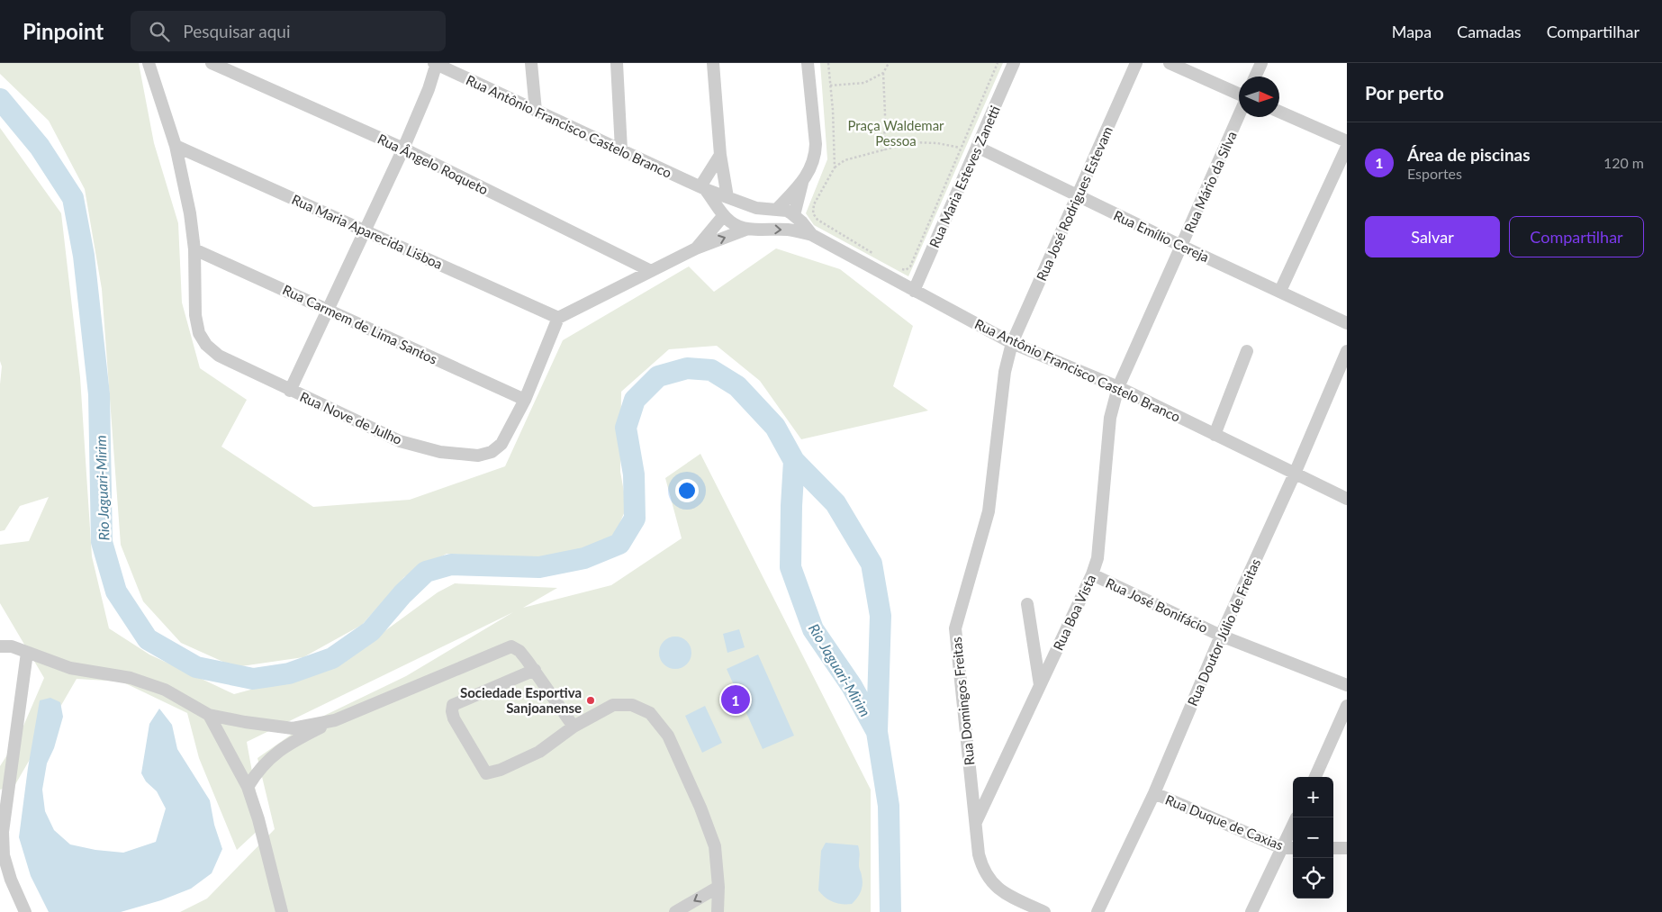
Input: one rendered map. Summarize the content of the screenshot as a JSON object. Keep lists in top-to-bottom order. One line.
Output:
{"streets":{"street":["Rua Antônio Francisco Castelo Branco","Rua Ângelo Roqueto","Rua Maria Esteves Zanetti","Rua Mário da Silva","Rua José Rodrigues Estevam","Rua Maria Aparecida Lisboa","Rua Emílio Cereja","Rua Carmem de Lima Santos","Rua Nove de Julho","Rua José Bonifácio","Rua Boa Vista","Rua Doutor Júlio de Freitas","Rua Domingos Freitas","Rua Duque de Caxias"]},"crossings":[["Rua Antônio Francisco Castelo Branco","Rua Maria Esteves Zanetti"],["Rua Antônio Francisco Castelo Branco","Rua Mário da Silva"],["Rua Antônio Francisco Castelo Branco","Rua José Rodrigues Estevam"],["Rua Antônio Francisco Castelo Branco","Rua Boa Vista"],["Rua Antônio Francisco Castelo Branco","Rua Doutor Júlio de Freitas"],["Rua Antônio Francisco Castelo Branco","Rua Domingos Freitas"],["Rua Maria Esteves Zanetti","Rua Emílio Cereja"],["Rua Mário da Silva","Rua Emílio Cereja"],["Rua Mário da Silva","Rua Boa Vista"],["Rua José Rodrigues Estevam","Rua Emílio Cereja"],["Rua José Rodrigues Estevam","Rua Domingos Freitas"],["Rua Maria Aparecida Lisboa","Rua Nove de Julho"],["Rua Carmem de Lima Santos","Rua Nove de Julho"],["Rua José Bonifácio","Rua Boa Vista"],["Rua José Bonifácio","Rua Doutor Júlio de Freitas"],["Rua Boa Vista","Rua Domingos Freitas"],["Rua Doutor Júlio de Freitas","Rua Duque de Caxias"]],"water":["Rio Jaguari-Mirim"],"parks":["Praça Waldemar Pessoa"],"places":["Sociedade Esportiva Sanjoanense"],"north":"right","page":{"header":"Pinpoint","search":"Pesquisar aqui","nav":["Mapa","Camadas","Compartilhar"],"heading":"Por perto","list":[{"mark":"1","name":"Área de piscinas","note":"Esportes","value":"120 m"}],"buttons":["Salvar","Compartilhar"],"pins":"1","map_buttons":["+","−"]}}
